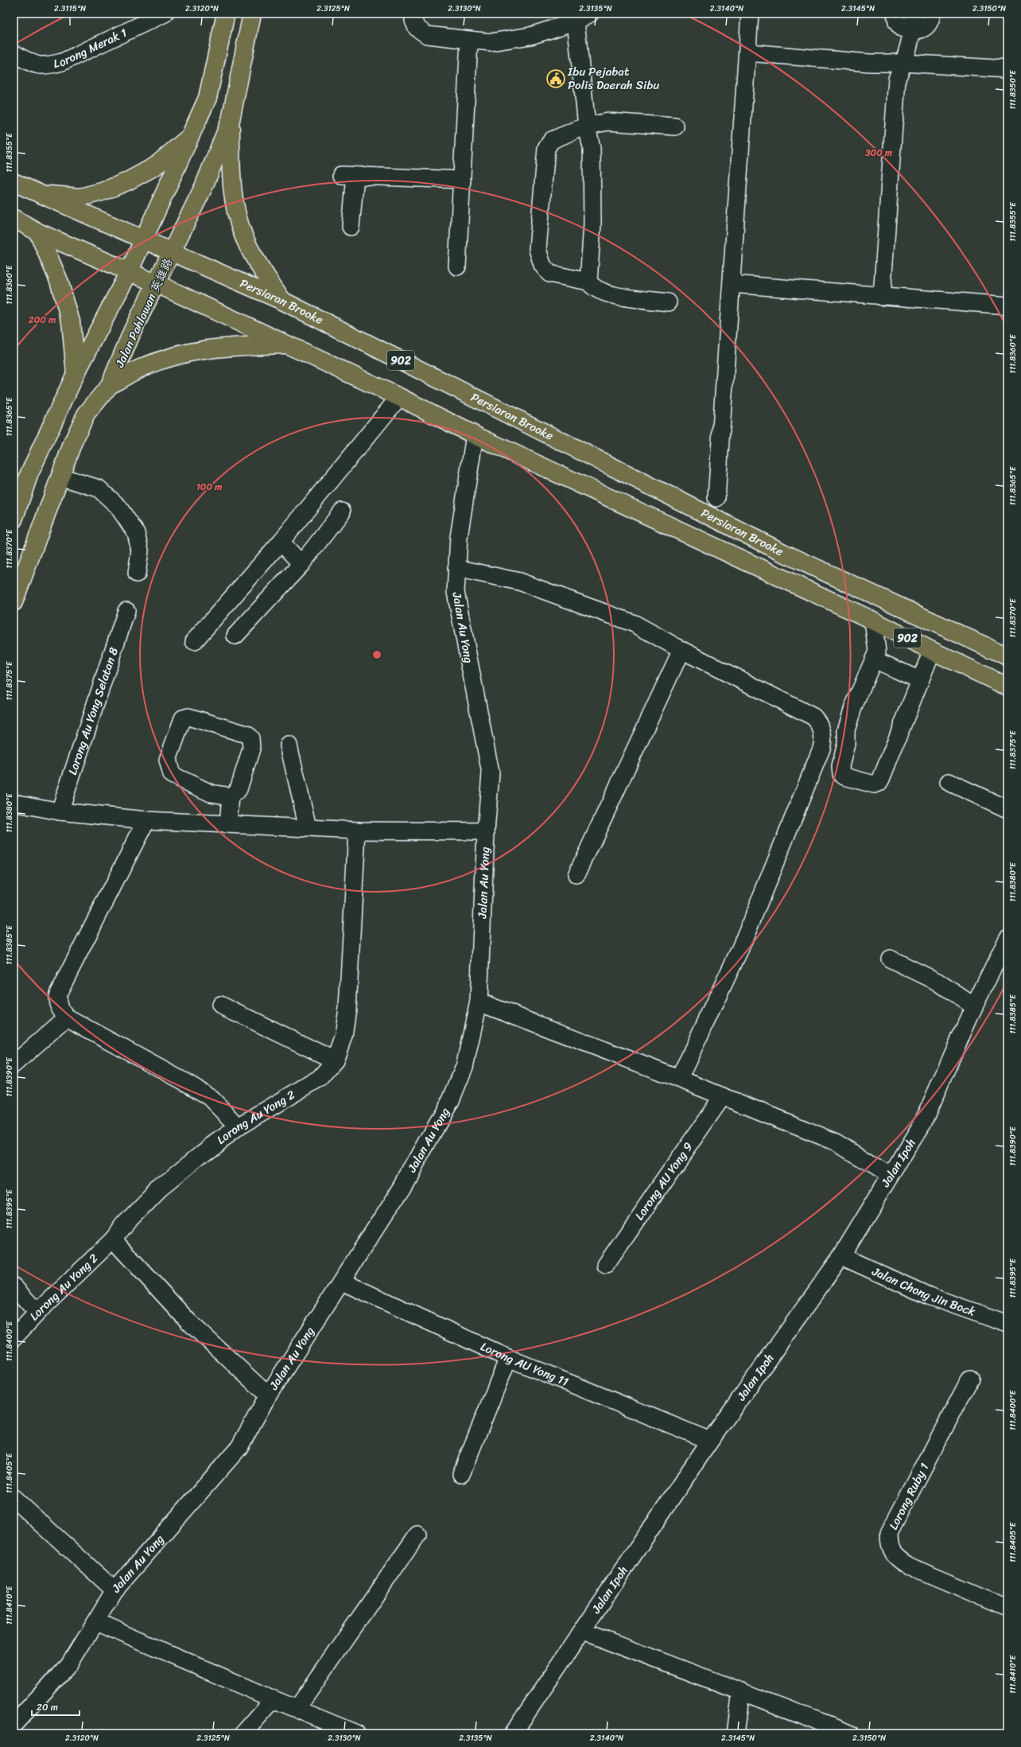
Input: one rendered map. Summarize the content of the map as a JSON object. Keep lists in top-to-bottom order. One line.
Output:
{"streets":{"main road":["Persiaran Brooke","Jalan Pahlawan 英雄路","902"],"street":["Lorong Merak 1","Jalan Au Yong","Lorong Au Yong Selatan 8","Lorong Au Yong 2","Jalan Ipoh","Lorong AU Yong 9","Jalan Chong Jin Bock","Lorong AU Yong 11","Lorong Ruby 1"]},"crossings":[["Persiaran Brooke","Jalan Pahlawan 英雄路"],["Persiaran Brooke","Jalan Au Yong"],["Jalan Au Yong","Lorong AU Yong 11"],["Jalan Ipoh","Jalan Chong Jin Bock"],["Jalan Ipoh","Lorong AU Yong 11"]],"places":{"public building":["Ibu Pejabat Polis Daerah Sibu"]},"scale_bar":"20 m","coordinates":["2.3115°N","2.3120°N","2.3125°N","2.3130°N","2.3135°N","2.3140°N","2.3145°N","2.3150°N","111.8350°E","111.8355°E","111.8360°E","111.8365°E","111.8370°E","111.8375°E","111.8380°E","111.8385°E","111.8390°E","111.8395°E","111.8400°E","111.8405°E","111.8410°E"],"rings":["300 m","200 m","100 m"]}
